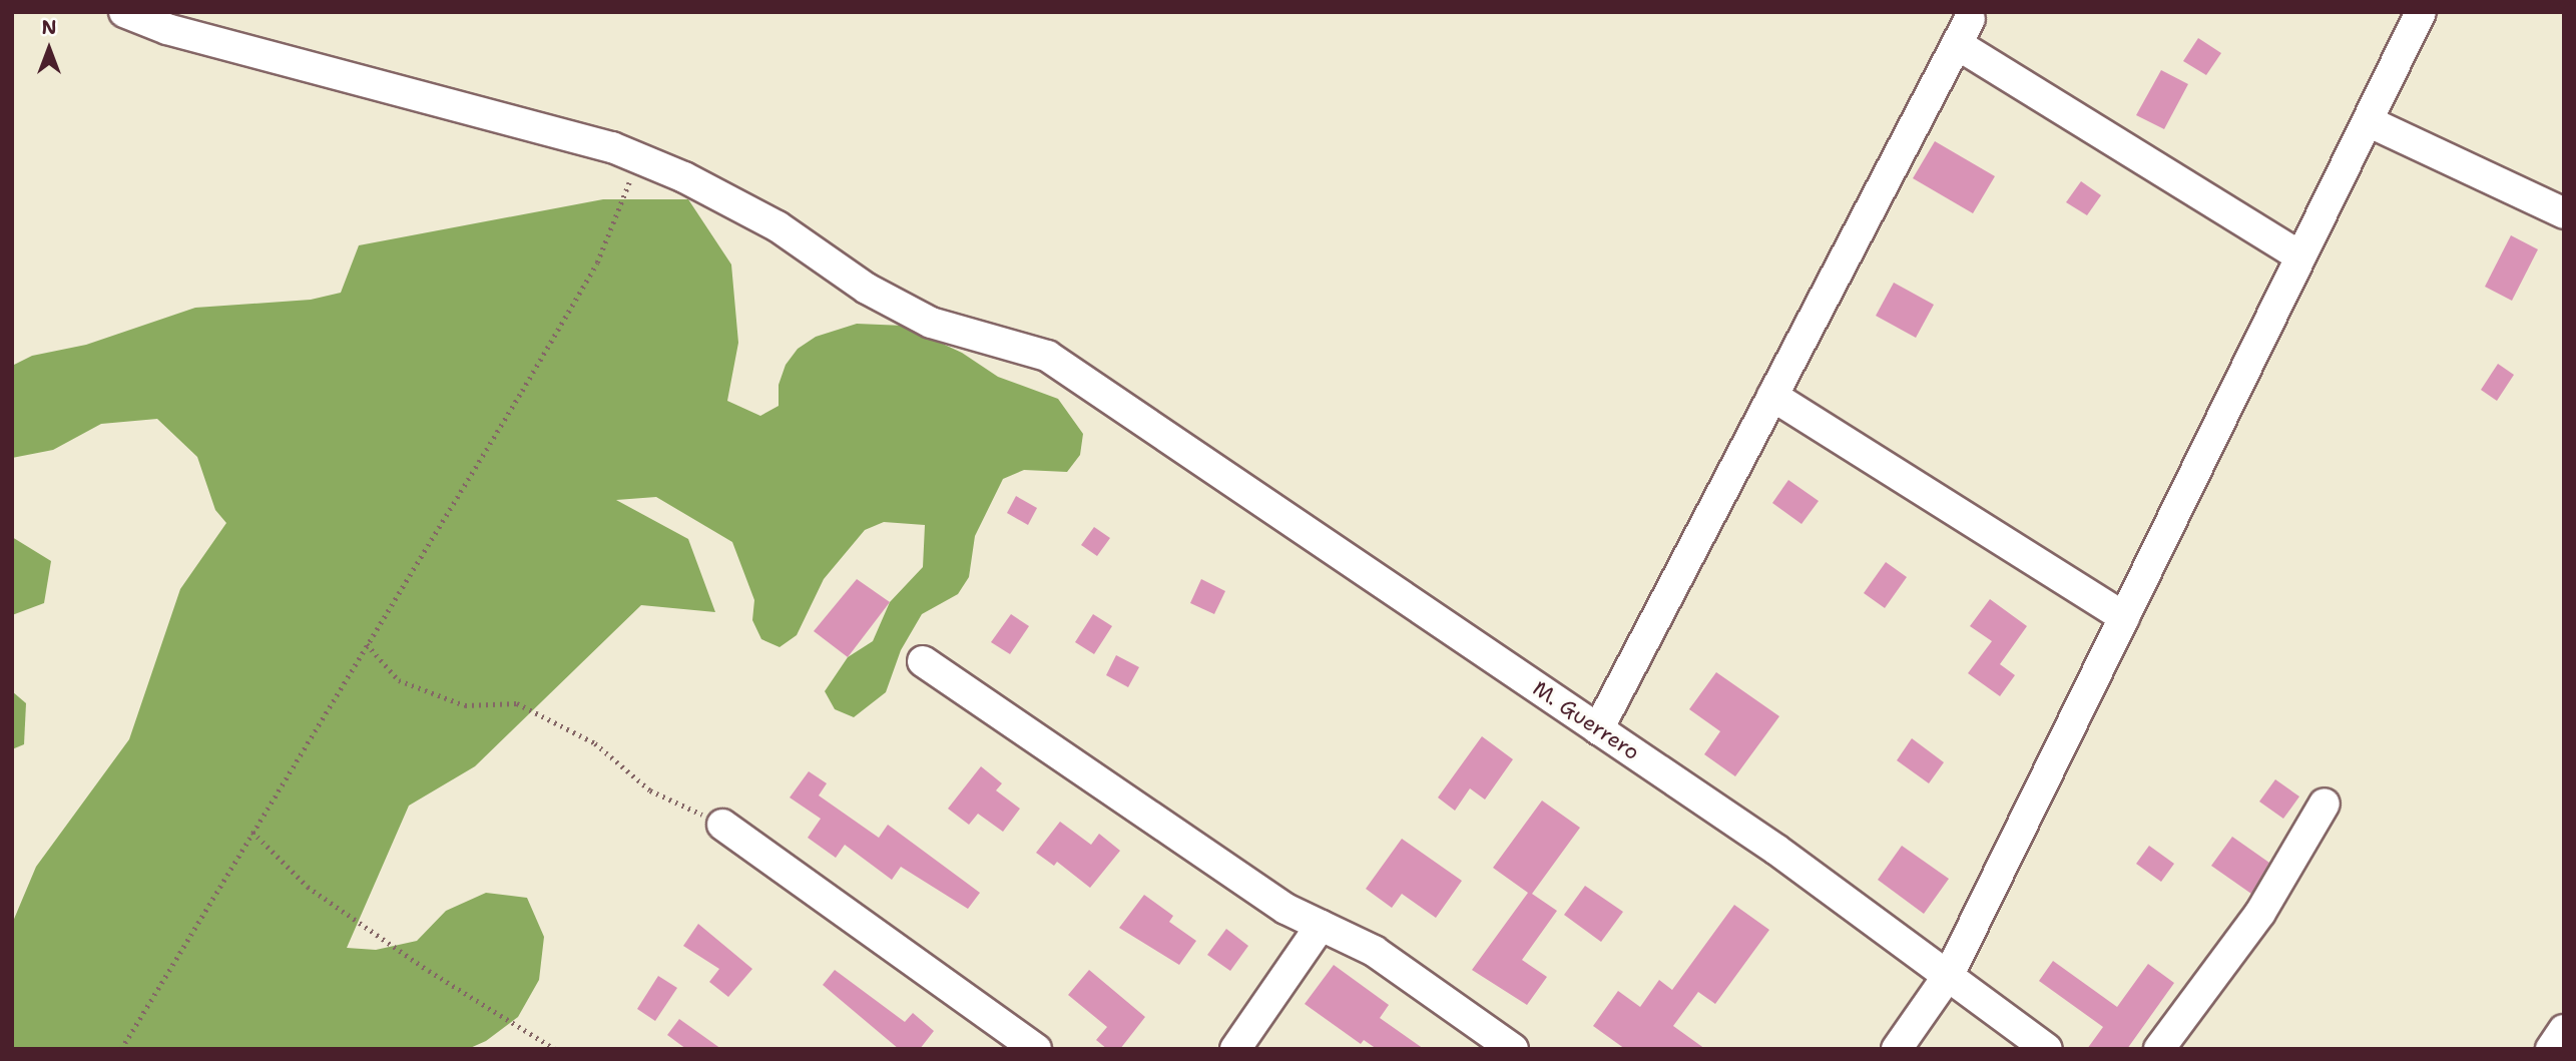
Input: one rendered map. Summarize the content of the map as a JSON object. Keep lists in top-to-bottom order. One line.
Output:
{"streets":{"street":["M. Guerrero"]},"north":"top"}
